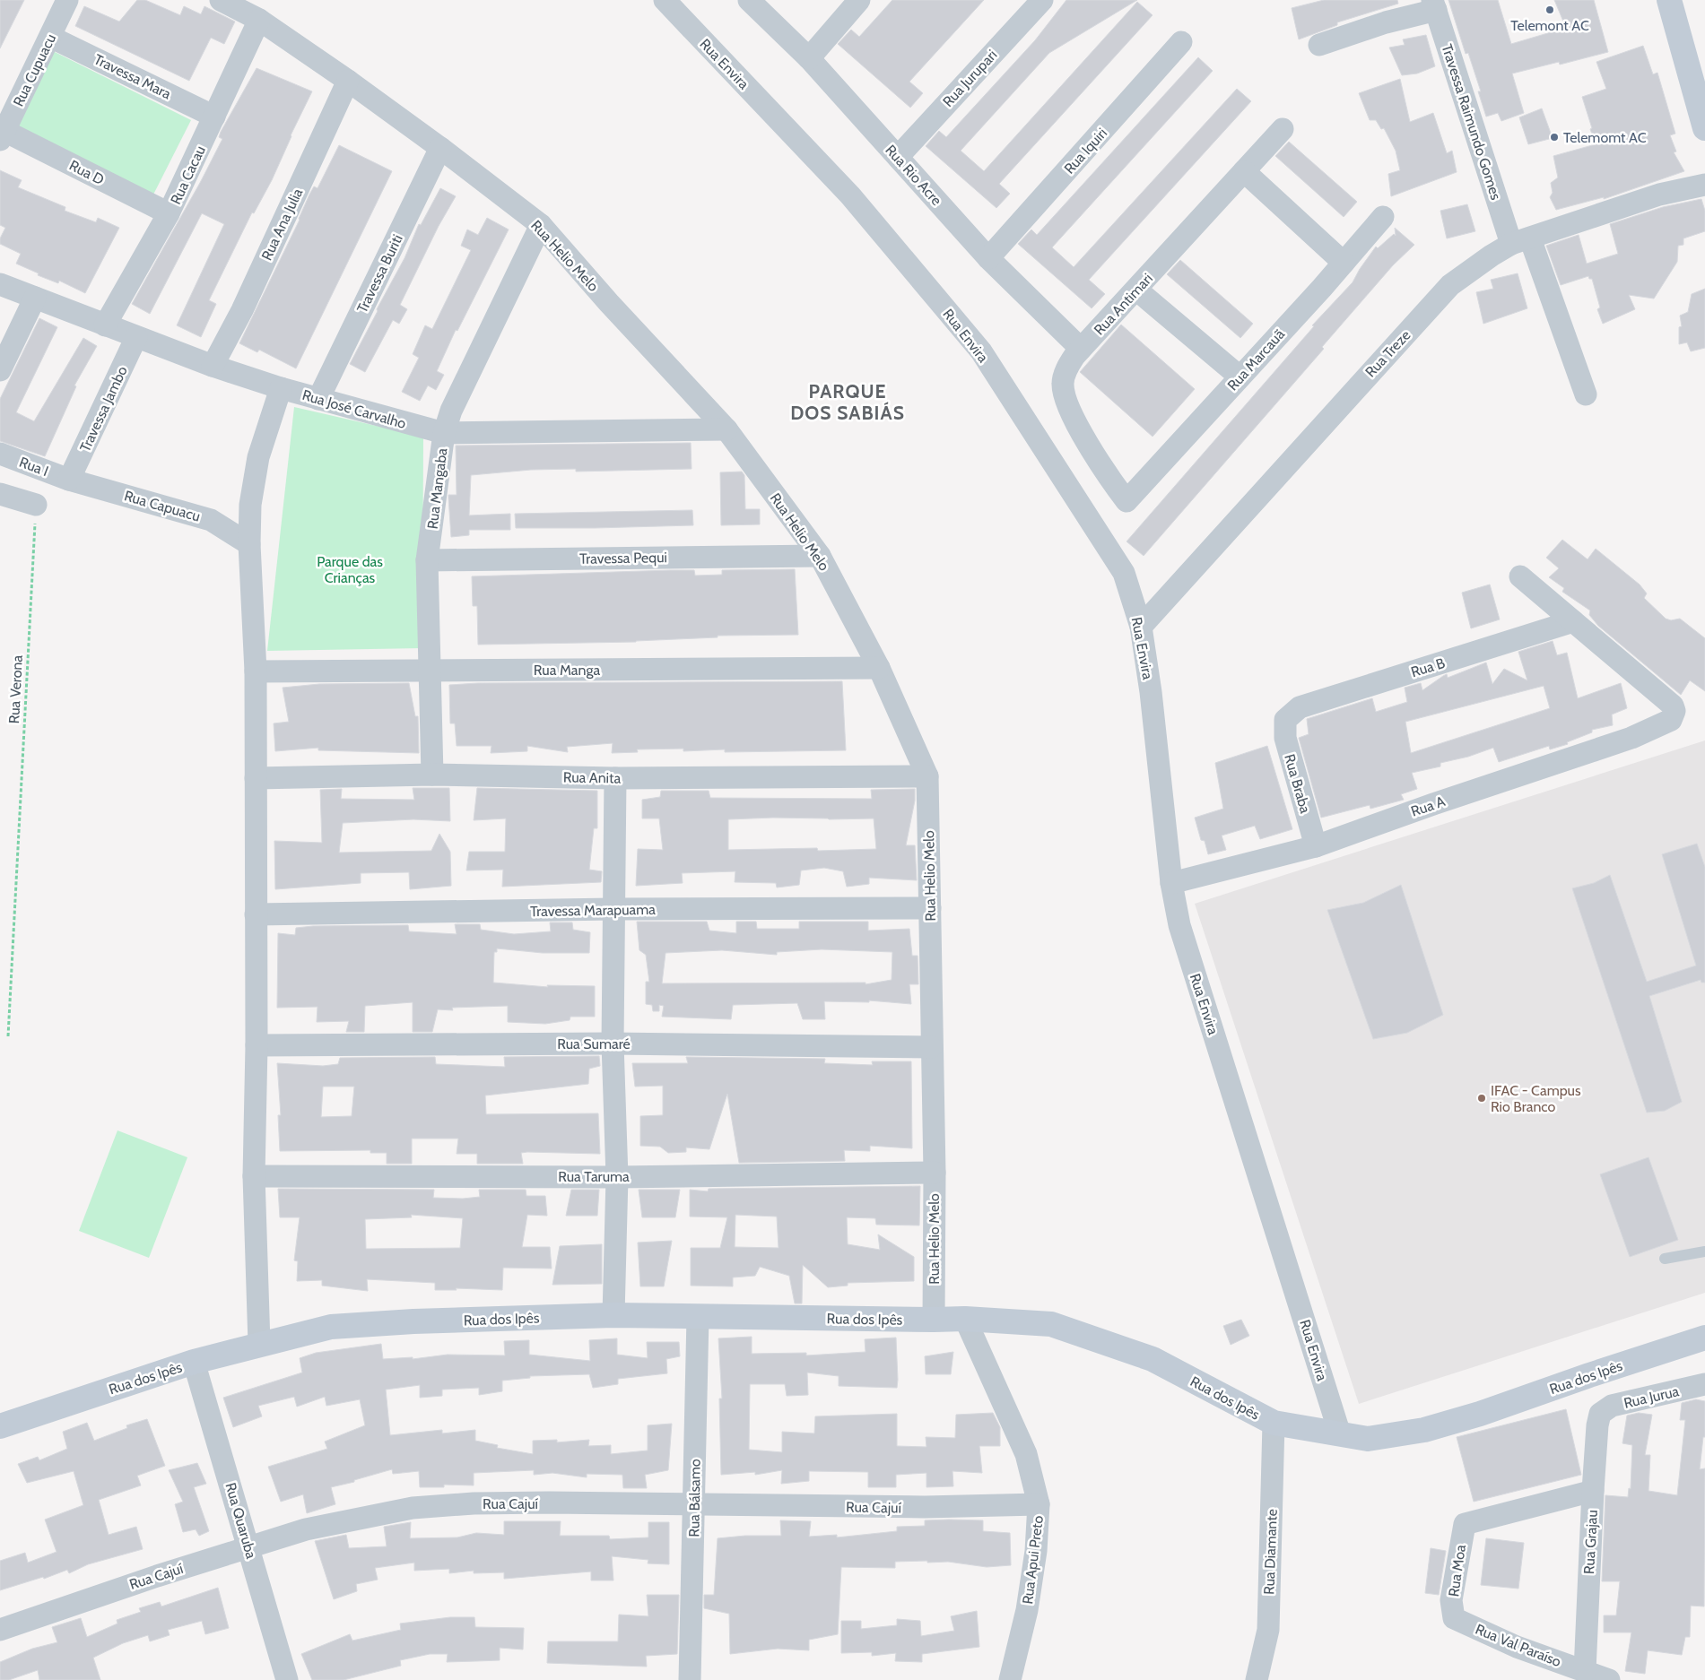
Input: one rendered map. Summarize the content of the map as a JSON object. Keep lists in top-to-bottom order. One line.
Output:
{"streets":{"street":["Rua Envira","Rua Cupuacu","Travessa Mara","Rua Jurupari","Travessa Raimundo Gomes","Rua Iquiri","Rua D","Rua Cacau","Rua Rio Acre","Rua Ana Julia","Rua Helio Melo","Travessa Buriti","Rua Antimari","Rua Treze","Rua Marcauã","Travessa Jambo","Rua José Carvalho","Rua I","Rua Mangaba","Rua Capuacu","Travessa Pequi","Rua B","Rua Manga","Rua Anita","Rua Braba","Rua A","Travessa Marapuama","Rua Sumaré","Rua Taruma","Rua dos Ipês","Rua Jurua","Rua Bálsamo","Rua Cajuí","Rua Quaruba","Rua Grajau","Rua Diamante","Rua Apui Preto","Rua Moa","Rua Val Paraíso"],"path":["Rua Verona"]},"crossings":[["Rua Envira","Rua Treze"],["Rua Envira","Rua A"],["Rua Envira","Rua dos Ipês"],["Rua Cupuacu","Travessa Mara"],["Rua Cupuacu","Rua D"],["Travessa Mara","Rua Cacau"],["Rua Jurupari","Rua Rio Acre"],["Travessa Raimundo Gomes","Rua Treze"],["Rua Iquiri","Rua Rio Acre"],["Rua D","Rua Cacau"],["Rua Cacau","Rua Helio Melo"],["Rua Cacau","Rua José Carvalho"],["Rua Rio Acre","Rua Antimari"],["Rua Ana Julia","Rua Helio Melo"],["Rua Ana Julia","Rua José Carvalho"],["Rua Helio Melo","Travessa Buriti"],["Rua Helio Melo","Rua José Carvalho"],["Rua Helio Melo","Rua Mangaba"],["Rua Helio Melo","Travessa Pequi"],["Rua Helio Melo","Rua Manga"],["Rua Helio Melo","Rua Anita"],["Rua Helio Melo","Travessa Marapuama"],["Rua Helio Melo","Rua Sumaré"],["Rua Helio Melo","Rua Taruma"],["Rua Helio Melo","Rua dos Ipês"],["Travessa Buriti","Rua José Carvalho"],["Rua Antimari","Rua Marcauã"],["Travessa Jambo","Rua José Carvalho"],["Travessa Jambo","Rua I"],["Travessa Jambo","Rua Capuacu"],["Rua José Carvalho","Rua Mangaba"],["Rua I","Rua Capuacu"],["Rua Mangaba","Travessa Pequi"],["Rua Mangaba","Rua Manga"],["Rua Mangaba","Rua Anita"],["Rua B","Rua Braba"],["Rua B","Rua A"],["Rua Braba","Rua A"],["Rua dos Ipês","Rua Bálsamo"],["Rua dos Ipês","Rua Quaruba"],["Rua dos Ipês","Rua Diamante"],["Rua dos Ipês","Rua Apui Preto"],["Rua Jurua","Rua Grajau"],["Rua Bálsamo","Rua Cajuí"],["Rua Cajuí","Rua Quaruba"],["Rua Cajuí","Rua Apui Preto"],["Rua Grajau","Rua Moa"],["Rua Grajau","Rua Val Paraíso"],["Rua Moa","Rua Val Paraíso"]],"districts":["PARQUE DOS SABIÁS"],"parks":["Parque das Crianças"],"places":["Telemont AC","Telemomt AC","IFAC - Campus Rio Branco"]}
